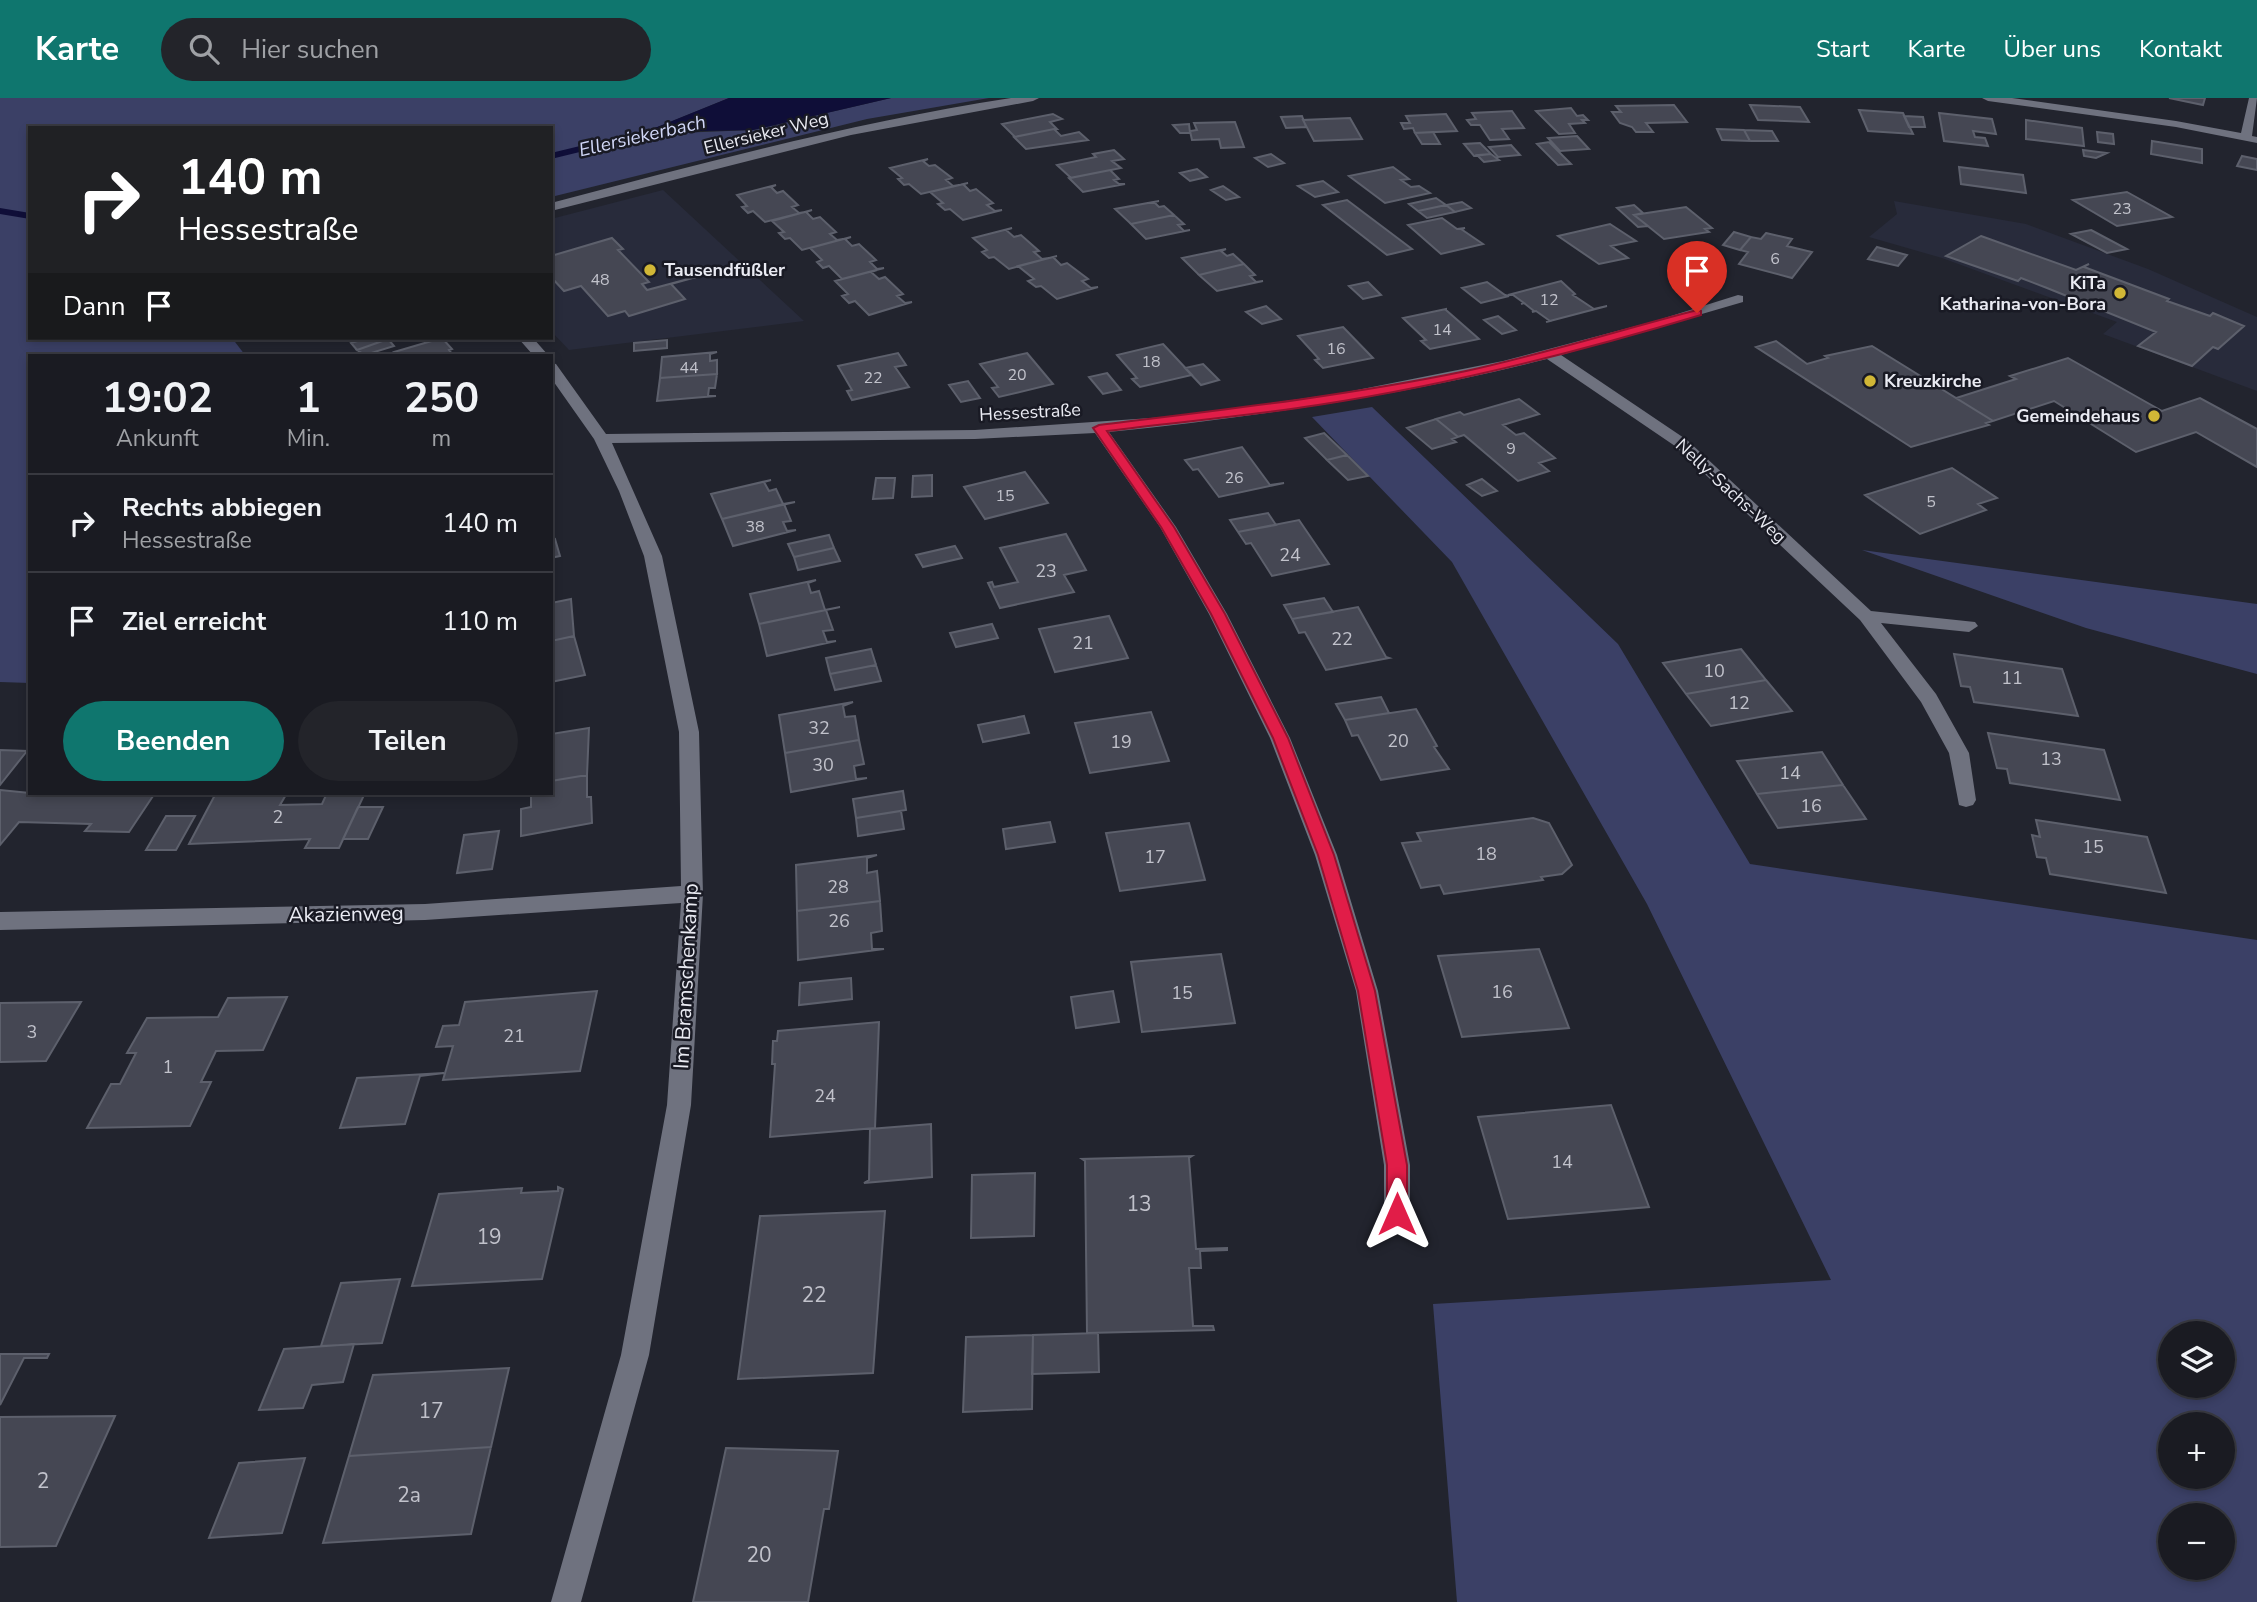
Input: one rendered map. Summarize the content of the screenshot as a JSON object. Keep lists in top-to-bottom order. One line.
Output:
{"streets":{"street":["Ellersieker Weg","Hessestraße","Nelly-Sachs-Weg","Akazienweg","Im Bramschenkamp"]},"crossings":[["Hessestraße","Nelly-Sachs-Weg"],["Hessestraße","Im Bramschenkamp"],["Akazienweg","Im Bramschenkamp"]],"water":["Ellersiekerbach"],"places":["Tausendfüßler","KiTa Katharina-von-Bora","Kreuzkirche","Gemeindehaus"],"house_numbers":["23","6","48","12","14","16","18","44","20","22","9","26","15","5","38","24","23","22","21","10","11","12","32","20","19","13","30","14","16","2","15","18","17","28","26","16","15","3","21","1","24","14","13","19","22","17","2","2a","20"],"page":{"header":"Karte","search":"Hier suchen","nav":["Start","Karte","Über uns","Kontakt"],"turn":["140 m","Hessestraße"],"then":"Dann","eta":["19:02","Ankunft","1","Min.","250","m"],"list":[{"name":"Rechts abbiegen","note":"Hessestraße","value":"140 m"},{"name":"Ziel erreicht","value":"110 m"}],"buttons":["Beenden","Teilen"],"map_buttons":["+","−"]}}
